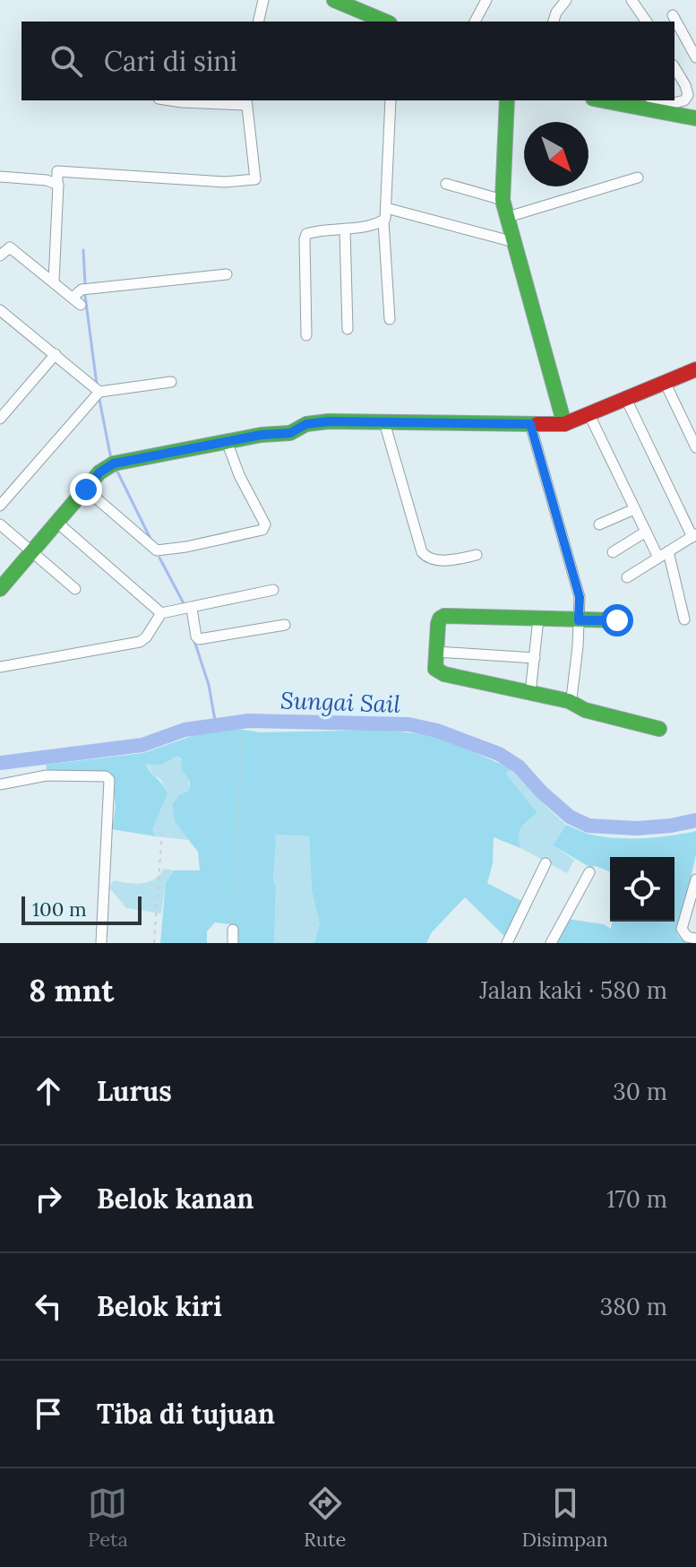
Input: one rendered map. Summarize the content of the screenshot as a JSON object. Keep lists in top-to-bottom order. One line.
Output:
{"water":["Sungai Sail"],"scale_bar":"100 m","north":"bottom right","page":{"search":"Cari di sini","scale":"100 m","heading":["8 mnt","Jalan kaki · 580 m"],"list":[["Lurus","30 m"],["Belok kanan","170 m"],["Belok kiri","380 m"],"Tiba di tujuan"],"nav":["Peta","Rute","Disimpan"]}}
